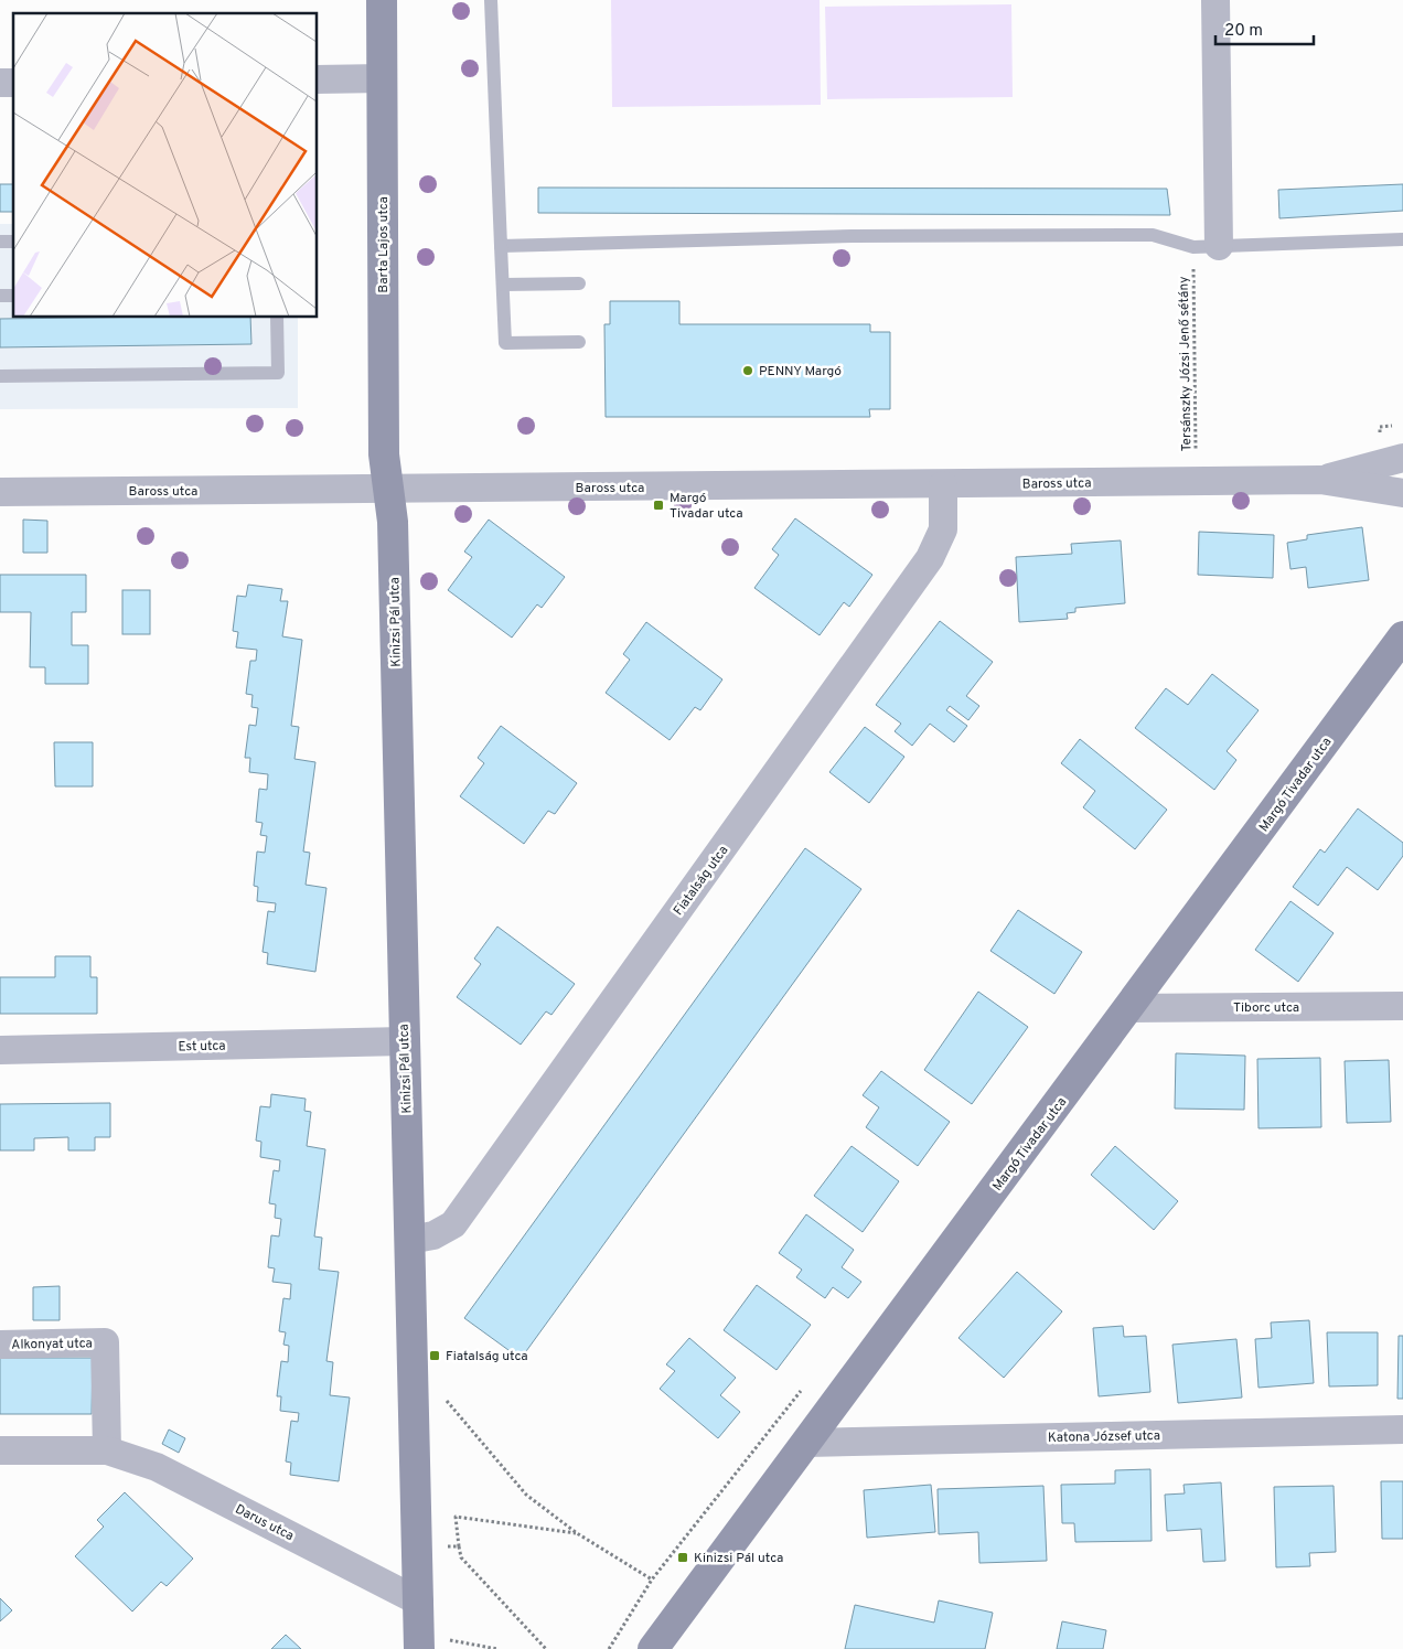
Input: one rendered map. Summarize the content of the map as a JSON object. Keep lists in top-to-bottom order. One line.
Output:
{"streets":{"street":["Barta Lajos utca","Baross utca","Kinizsi Pál utca","Margó Tivadar utca","Fiatalság utca","Tiborc utca","Est utca","Alkonyat utca","Katona József utca","Darus utca"],"path":["Tersánszky Józsi Jenő sétány"]},"crossings":[["Barta Lajos utca","Baross utca"],["Barta Lajos utca","Kinizsi Pál utca"],["Tersánszky Józsi Jenő sétány","Baross utca"],["Baross utca","Kinizsi Pál utca"],["Baross utca","Fiatalság utca"],["Kinizsi Pál utca","Fiatalság utca"],["Kinizsi Pál utca","Est utca"],["Kinizsi Pál utca","Darus utca"],["Margó Tivadar utca","Tiborc utca"],["Margó Tivadar utca","Katona József utca"],["Alkonyat utca","Darus utca"]],"places":{"other":["PENNY Margó"],"transit":["Margó Tivadar utca","Fiatalság utca","Kinizsi Pál utca"]},"scale_bar":"20 m"}
